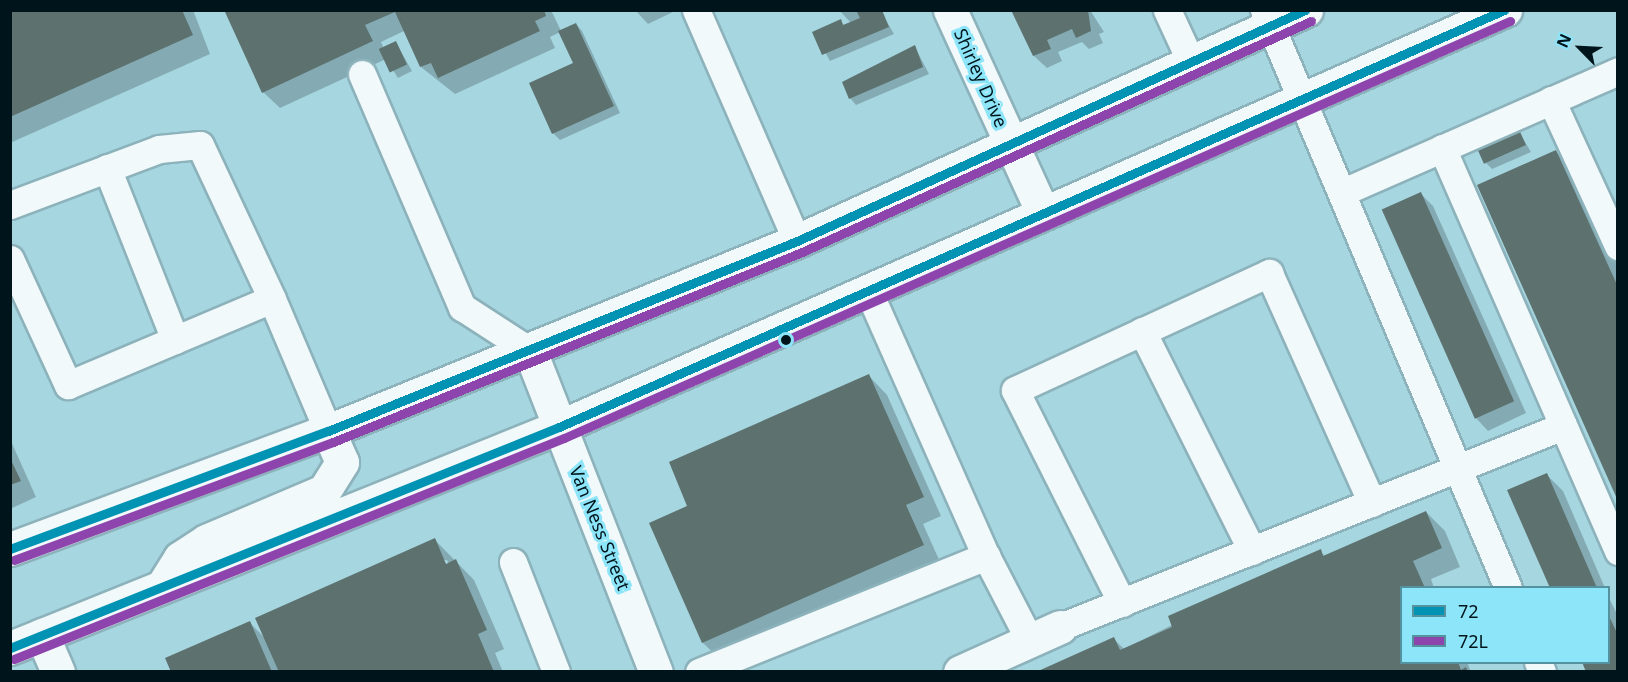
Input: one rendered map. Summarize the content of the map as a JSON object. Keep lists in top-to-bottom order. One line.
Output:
{"streets":{"main road":["Shirley Drive","Van Ness Street"]},"lines":["transit line 72","transit line 72L"],"legend":["72","72L"],"north":"top left"}
